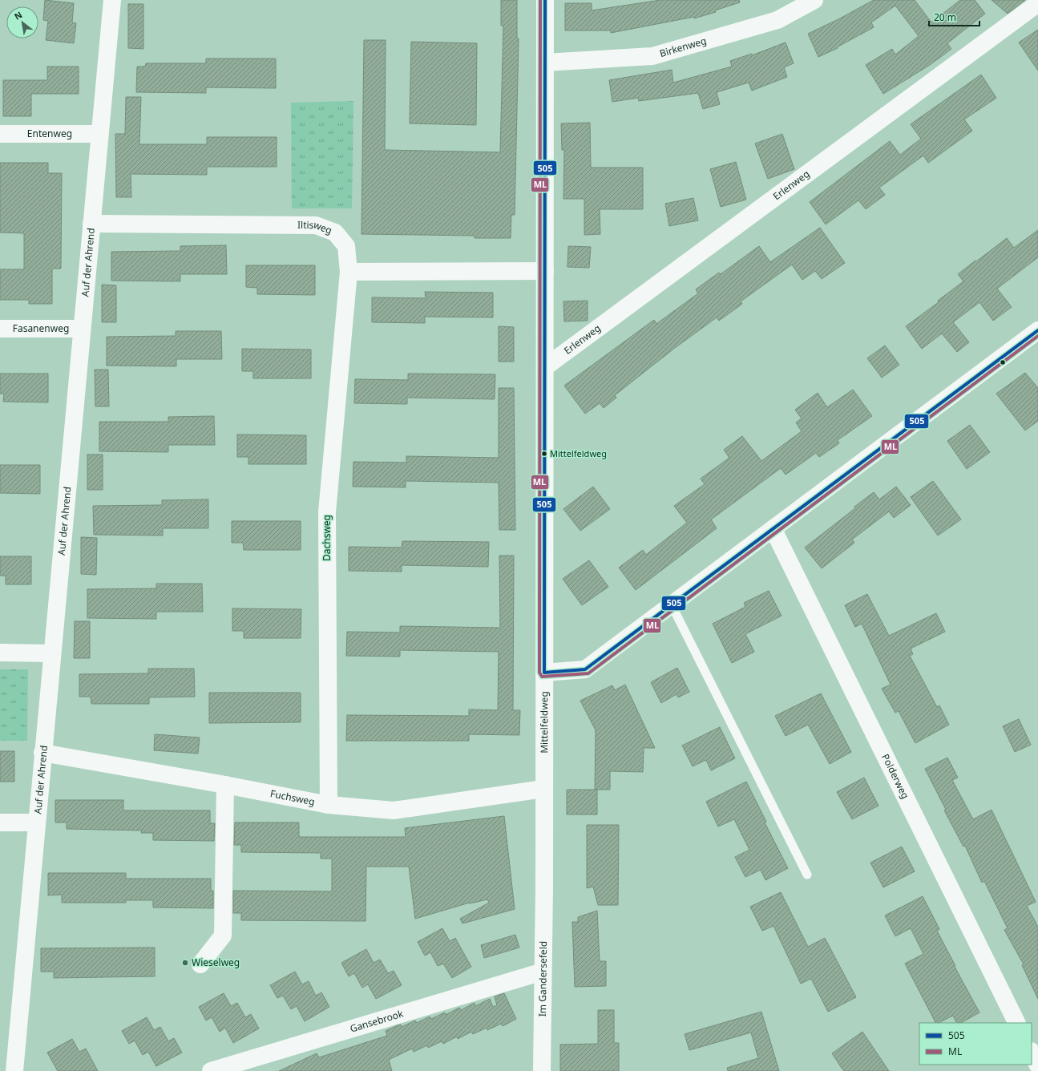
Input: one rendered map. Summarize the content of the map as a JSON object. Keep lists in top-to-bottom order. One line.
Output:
{"streets":{"street":["Birkenweg","Entenweg","Erlenweg","Iltisweg","Auf der Ahrend","Fasanenweg","Dachsweg","Mittelfeldweg","Polderweg","Fuchsweg","Im Gandersefeld","Gansebrook"]},"crossings":[["Birkenweg","Mittelfeldweg"],["Entenweg","Auf der Ahrend"],["Erlenweg","Mittelfeldweg"],["Iltisweg","Auf der Ahrend"],["Iltisweg","Dachsweg"],["Auf der Ahrend","Fasanenweg"],["Auf der Ahrend","Fuchsweg"],["Dachsweg","Fuchsweg"],["Mittelfeldweg","Fuchsweg"],["Mittelfeldweg","Im Gandersefeld"],["Im Gandersefeld","Gansebrook"]],"places":["Mittelfeldweg","Wieselweg"],"lines":["transit line 505","transit line ML"],"legend":["505","ML"],"scale_bar":"20 m","north":"top left"}
